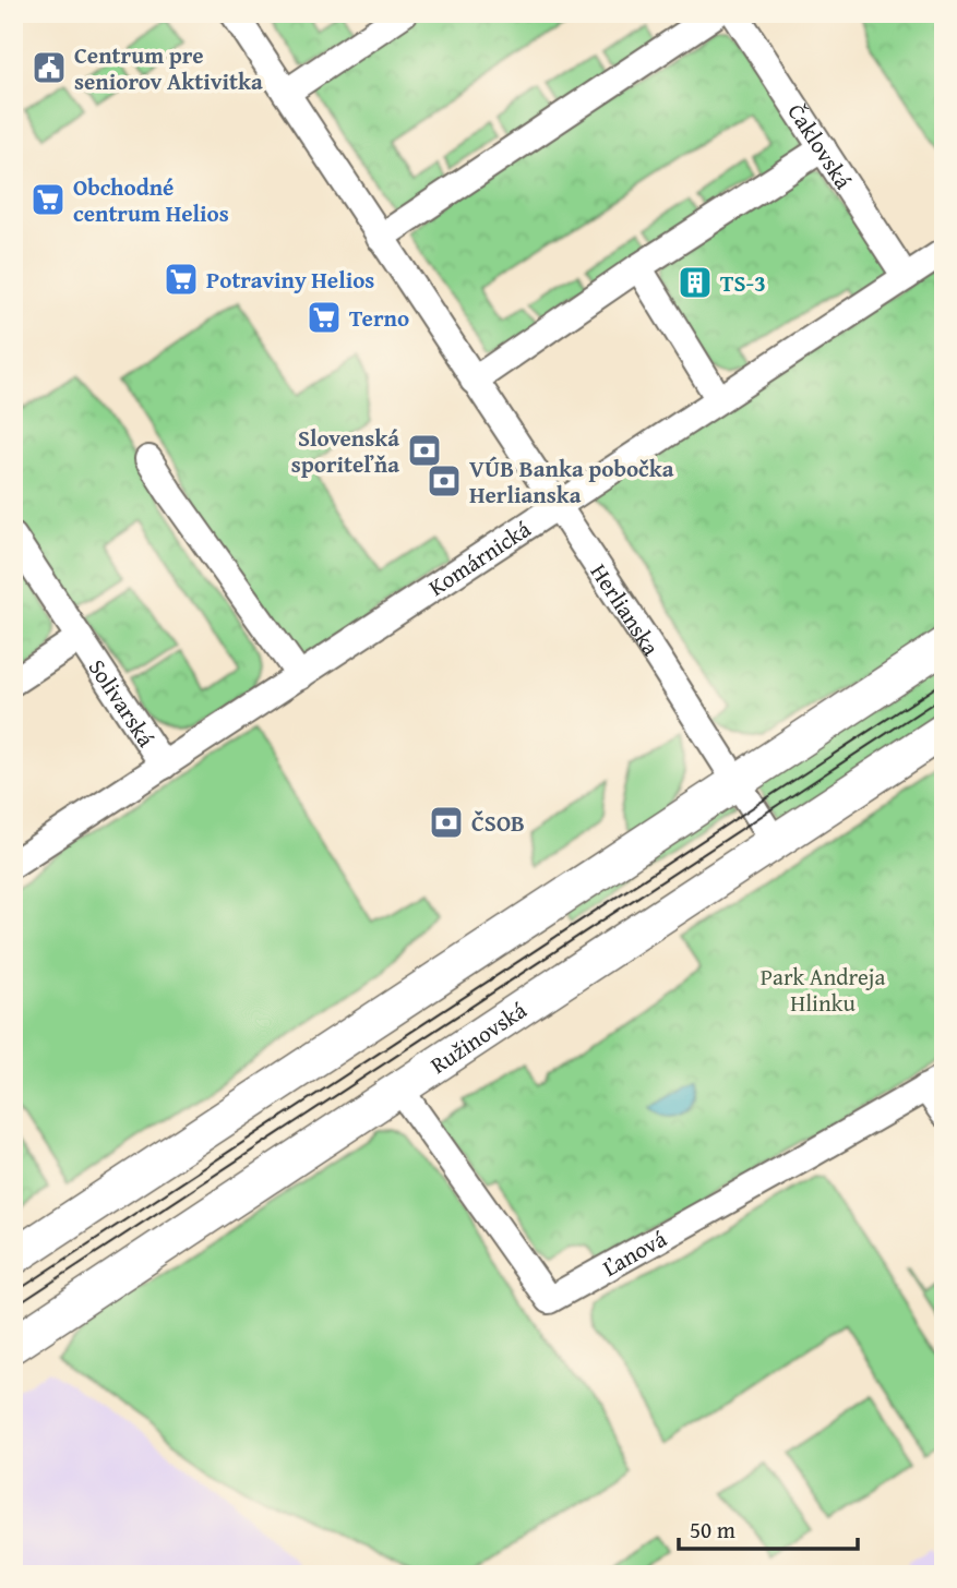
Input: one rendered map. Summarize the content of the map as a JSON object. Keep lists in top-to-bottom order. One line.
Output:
{"streets":{"street":["Čaklovská","Komárnická","Herlianska","Solivarská","Ružinovská","Ľanová"]},"crossings":[["Čaklovská","Komárnická"],["Komárnická","Herlianska"],["Komárnická","Solivarská"],["Herlianska","Ružinovská"],["Ružinovská","Ľanová"]],"parks":["Park Andreja Hlinku"],"places":{"public building":["Centrum pre seniorov Aktivitka"],"supermarket":["Obchodné centrum Helios","Potraviny Helios","Terno"],"building":["TS-3"],"bank":["Slovenská sporiteľňa","VÚB Banka pobočka Herlianska","ČSOB"]},"scale_bar":"50 m"}
